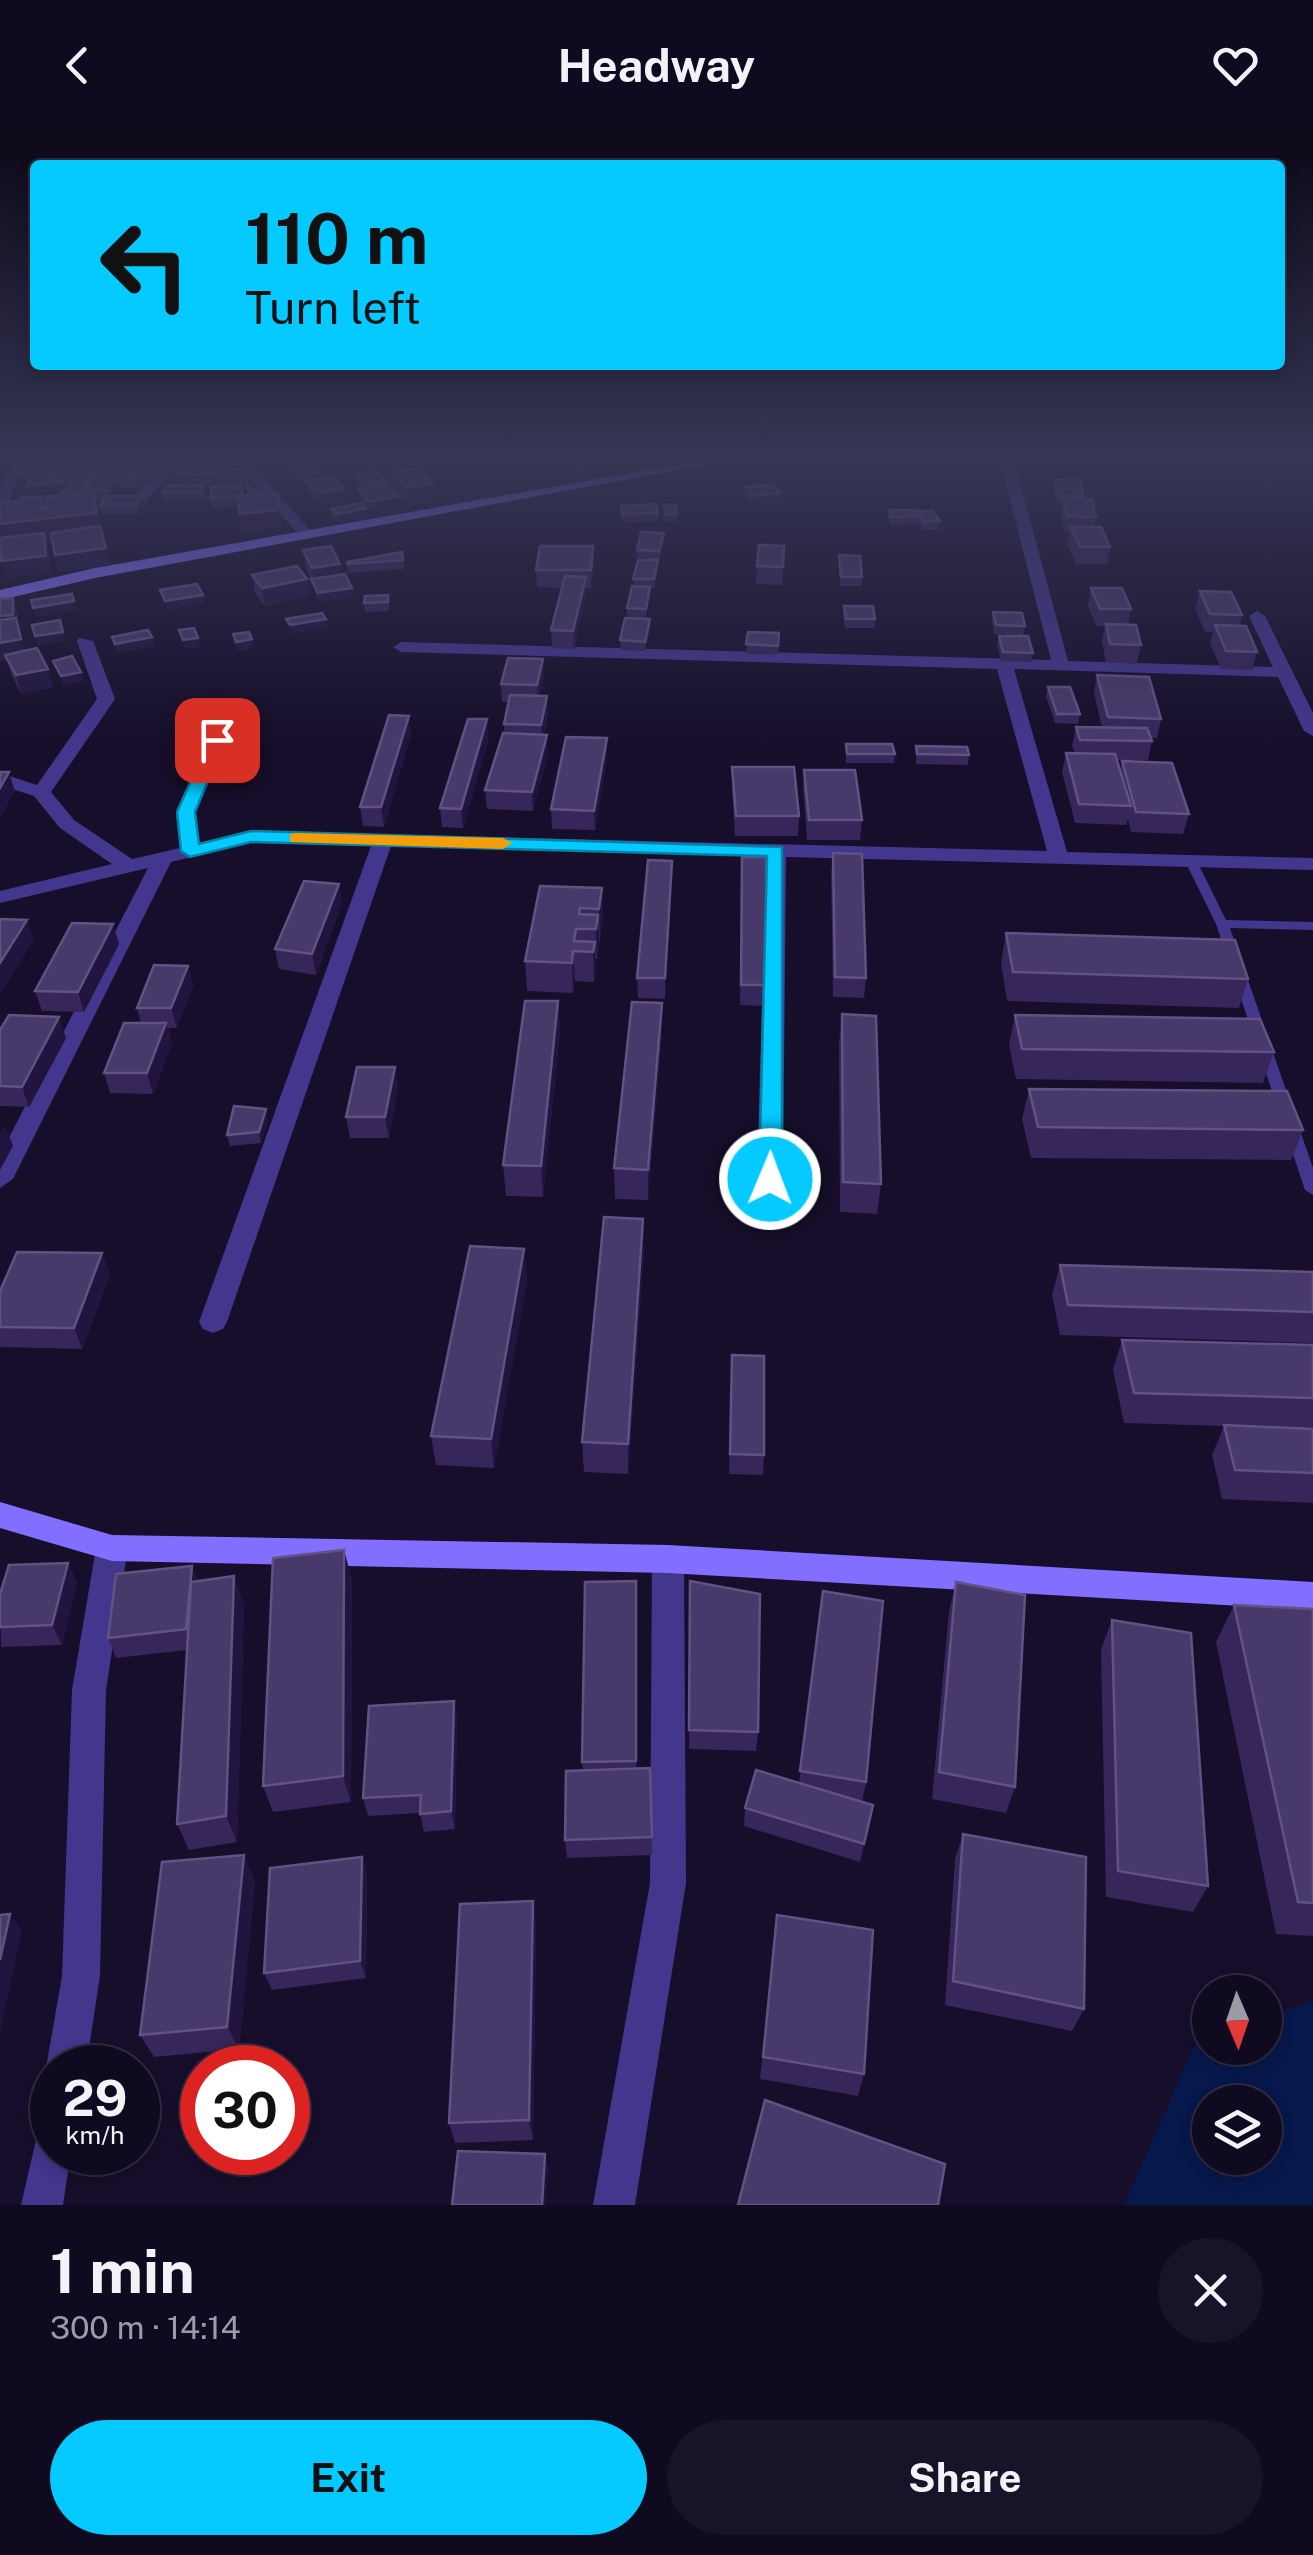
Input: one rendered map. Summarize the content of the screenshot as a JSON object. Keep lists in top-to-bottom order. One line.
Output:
{"north":"bottom","page":{"header":"Headway","turn":["110 m","Turn left"],"speed":"29 km/h","limit":"30","heading":["1 min","300 m · 14:14"],"buttons":["Exit","Share"]}}
